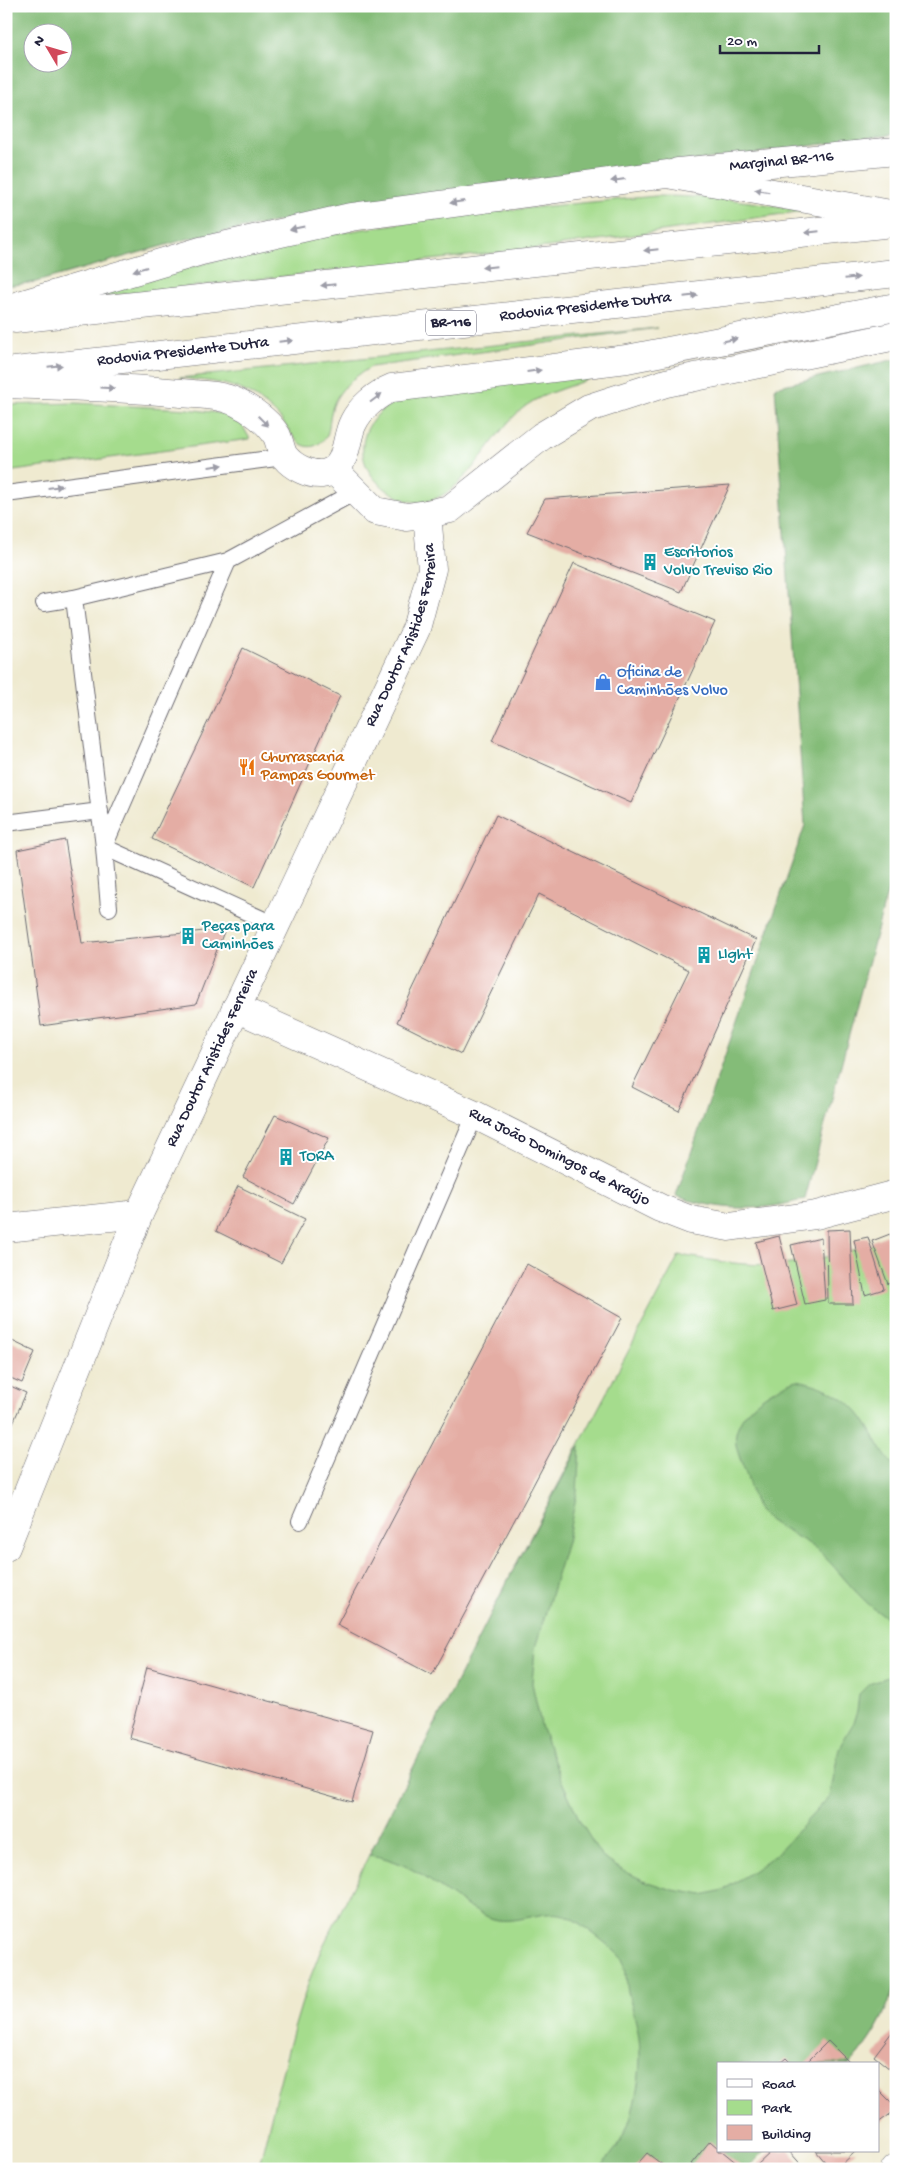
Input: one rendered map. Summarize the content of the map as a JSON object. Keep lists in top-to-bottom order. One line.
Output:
{"streets":{"main road":["Marginal BR-116","Rodovia Presidente Dutra","BR-116","Rua Doutor Aristides Ferreira","Rua João Domingos de Araújo"]},"crossings":[["Rua Doutor Aristides Ferreira","Rua João Domingos de Araújo"]],"places":{"building":["Escritorios Volvo Treviso Rio","Peças para Caminhões","LIght","TORA"],"shop":["Oficina de Caminhões Volvo"],"restaurant":["Churrascaria Pampas Gourmet"]},"legend":["Road","Park","Building"],"scale_bar":"20 m","north":"top left"}
